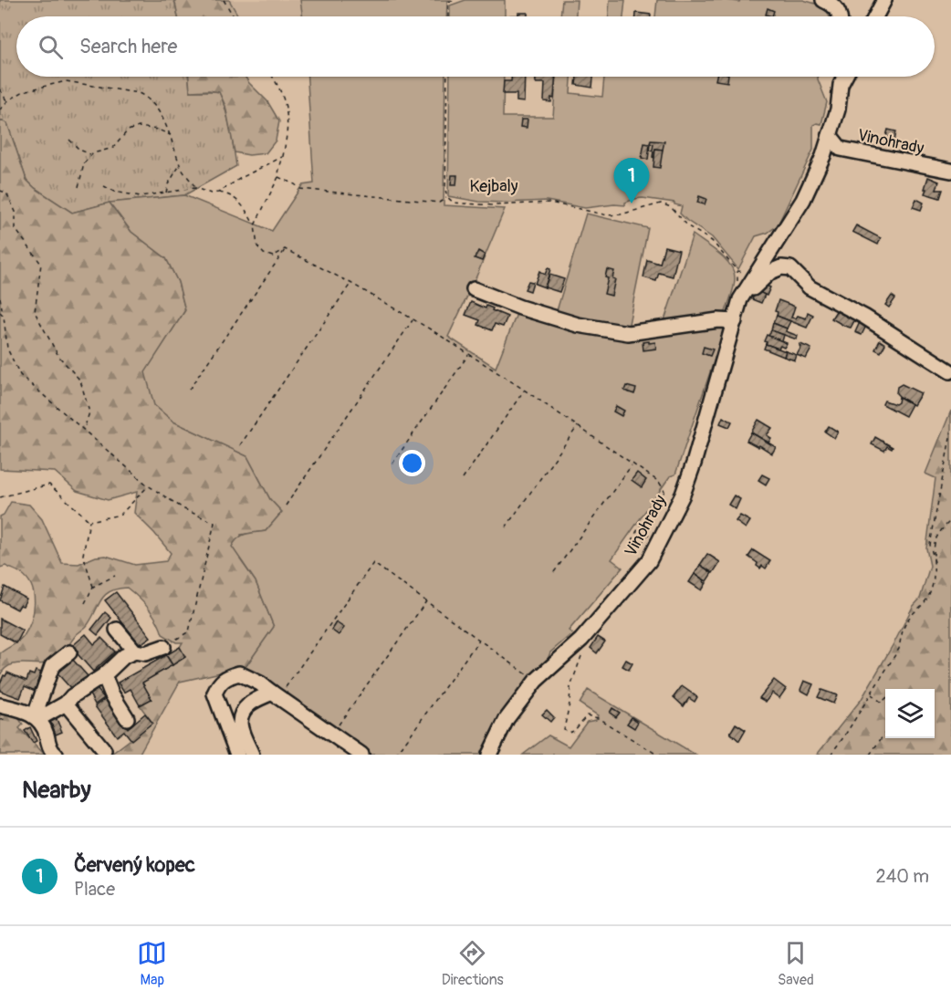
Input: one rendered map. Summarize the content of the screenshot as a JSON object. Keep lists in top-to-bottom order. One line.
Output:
{"streets":{"street":["Vinohrady"],"path":["Kejbaly"]},"crossings":[["Vinohrady","Kejbaly"]],"page":{"search":"Search here","pins":"1","heading":"Nearby","list":[{"mark":"1","name":"Červený kopec","note":"Place","value":"240 m"}],"nav":["Map","Directions","Saved"]}}
